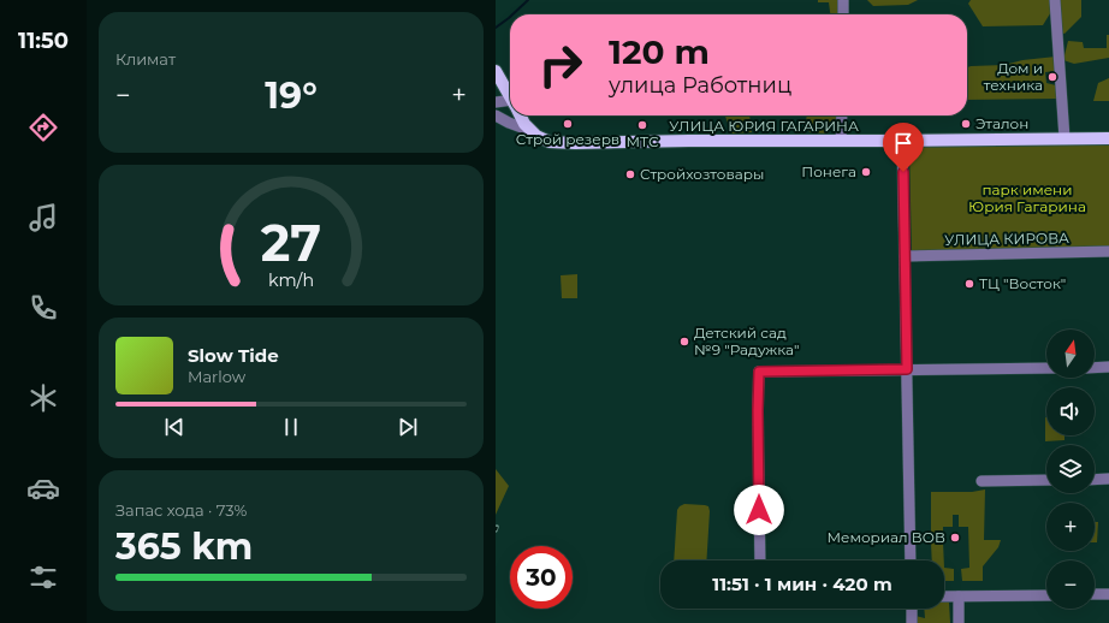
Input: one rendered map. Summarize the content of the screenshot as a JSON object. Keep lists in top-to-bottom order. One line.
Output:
{"streets":{"main road":["УЛИЦА ЮРИЯ ГАГАРИНА"],"street":["УЛИЦА КИРОВА"]},"parks":["парк имени Юрия Гагарина"],"places":["Дом и техника","Строй резерв","Эталон","МТС","Понега","Стройхозтовары","ТЦ \"Восток\"","Детский cад №9 \"Радужка\"","Мемориал ВОВ"],"north":"top","page":{"tabs":"11:50","tile":["Климат",["Запас хода · 73%","365 km"]],"turn":["120 m","улица Работниц"],"heat":["−","19°","+"],"map_buttons":["+","−"],"song":["Slow Tide","Marlow"],"limit":"30","trip":"11:51 · 1 мин · 420 m","gauge":["27","km/h"]}}
